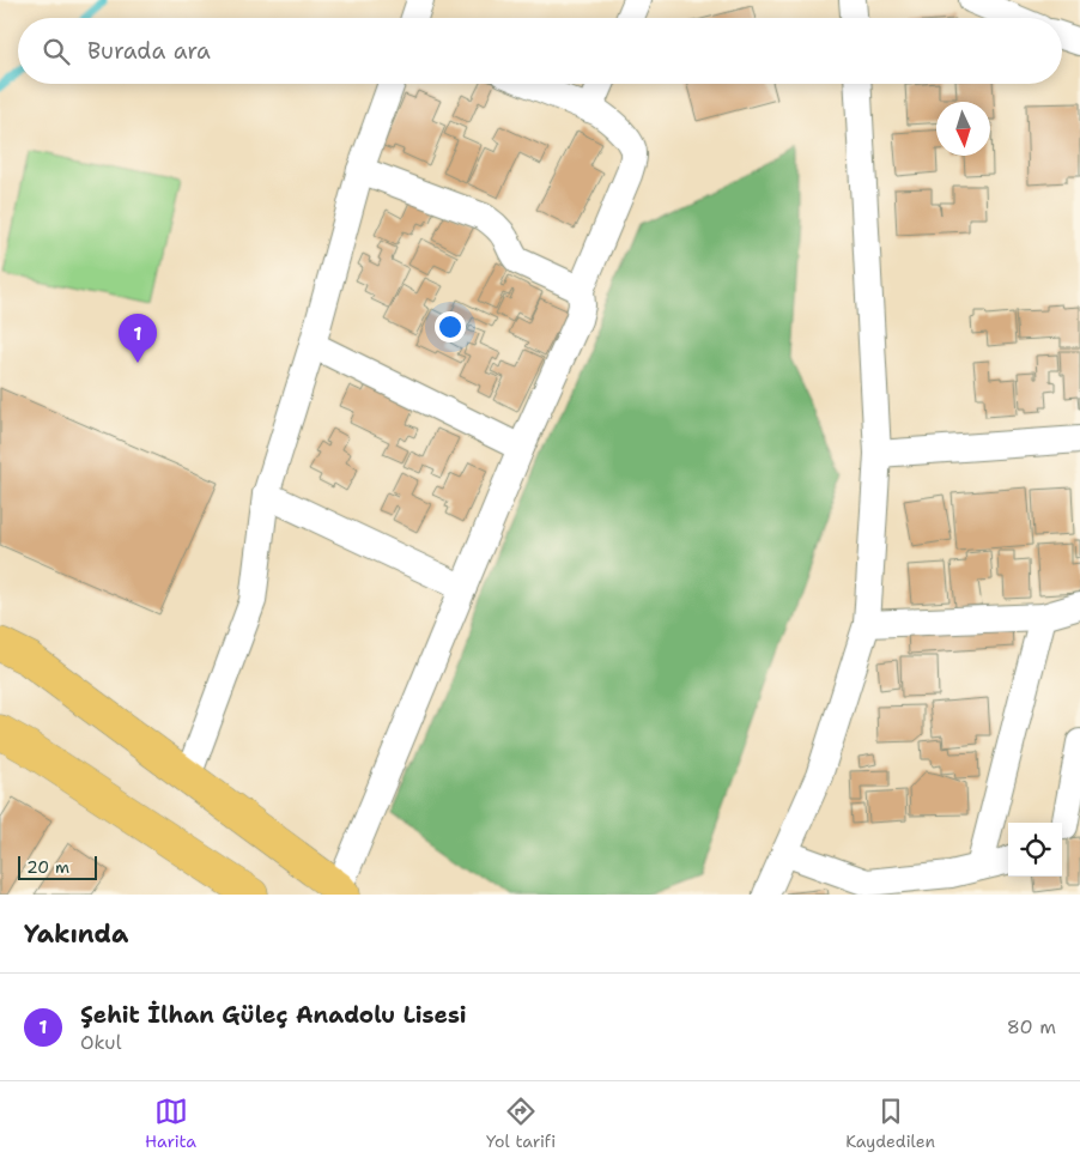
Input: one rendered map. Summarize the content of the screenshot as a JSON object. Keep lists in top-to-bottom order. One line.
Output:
{"scale_bar":"20 m","north":"bottom","page":{"search":"Burada ara","pins":"1","scale":"20 m","heading":"Yakında","list":[{"mark":"1","name":"Şehit İlhan Güleç Anadolu Lisesi","note":"Okul","value":"80 m"}],"nav":["Harita","Yol tarifi","Kaydedilen"]}}
